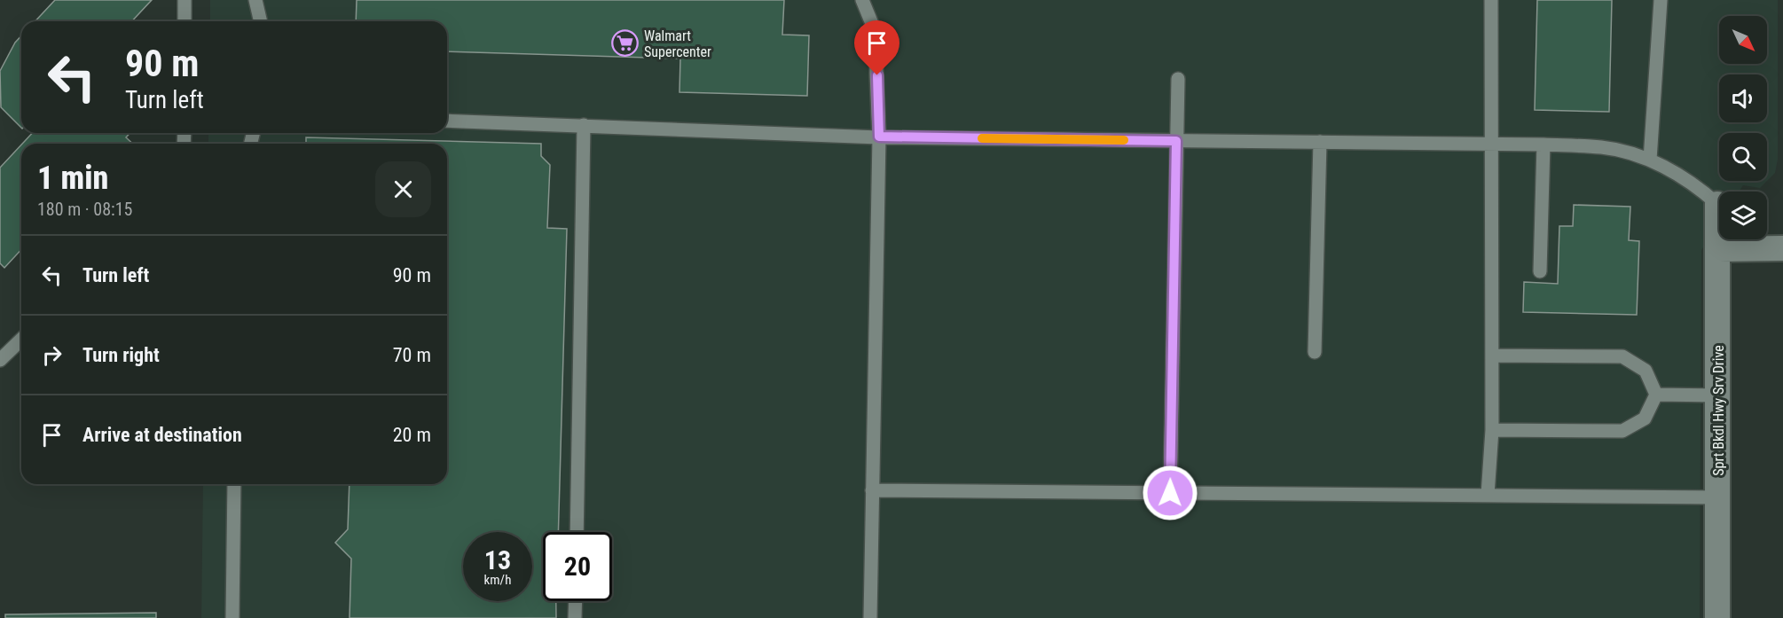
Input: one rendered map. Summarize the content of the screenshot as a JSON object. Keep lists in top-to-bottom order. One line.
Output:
{"streets":{"street":["Sprt Bkdl Hwy Srv Drive"]},"places":{"supermarket":["Walmart Supercenter"]},"north":"bottom right","page":{"turn":["90 m","Turn left"],"heading":["1 min","180 m · 08:15"],"list":[{"name":"Turn left","value":"90 m"},{"name":"Turn right","value":"70 m"},{"name":"Arrive at destination","value":"20 m"}],"speed":"13 km/h","limit":"20"}}
